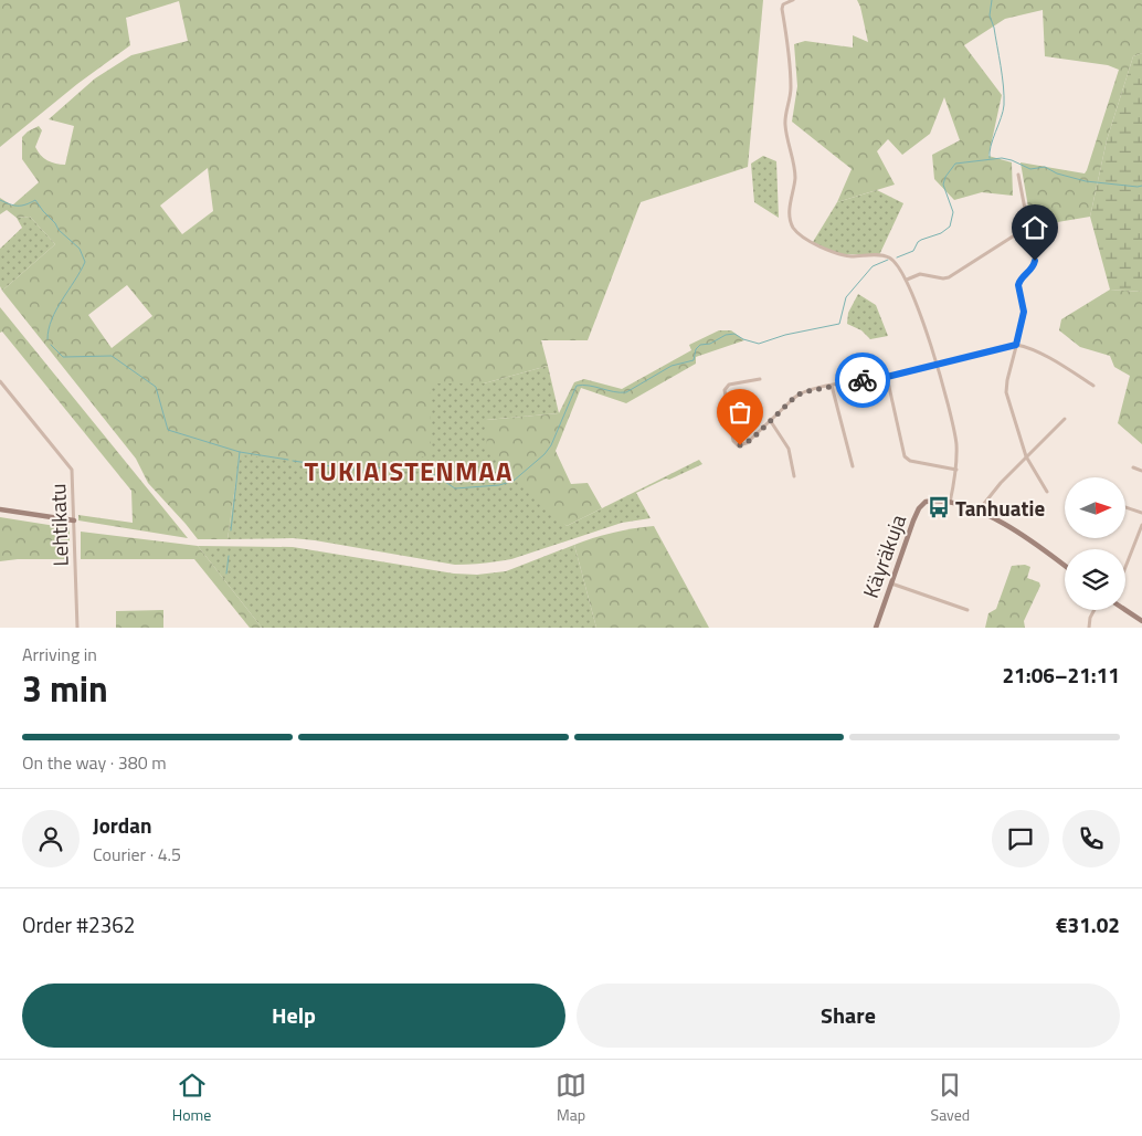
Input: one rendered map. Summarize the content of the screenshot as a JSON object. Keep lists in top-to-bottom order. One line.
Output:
{"streets":{"street":["Lehtikatu","Käyräkuja"]},"districts":["TUKIAISTENMAA"],"places":{"bus stop":["Tanhuatie"]},"north":"right","page":{"heading":["3 min","Arriving in","21:06–21:11"],"panel":["Jordan","Courier · 4.5","Order #2362","€31.02"],"bar":"On the way · 380 m","buttons":["Help","Share"],"tabs":["Home","Map","Saved"]}}
